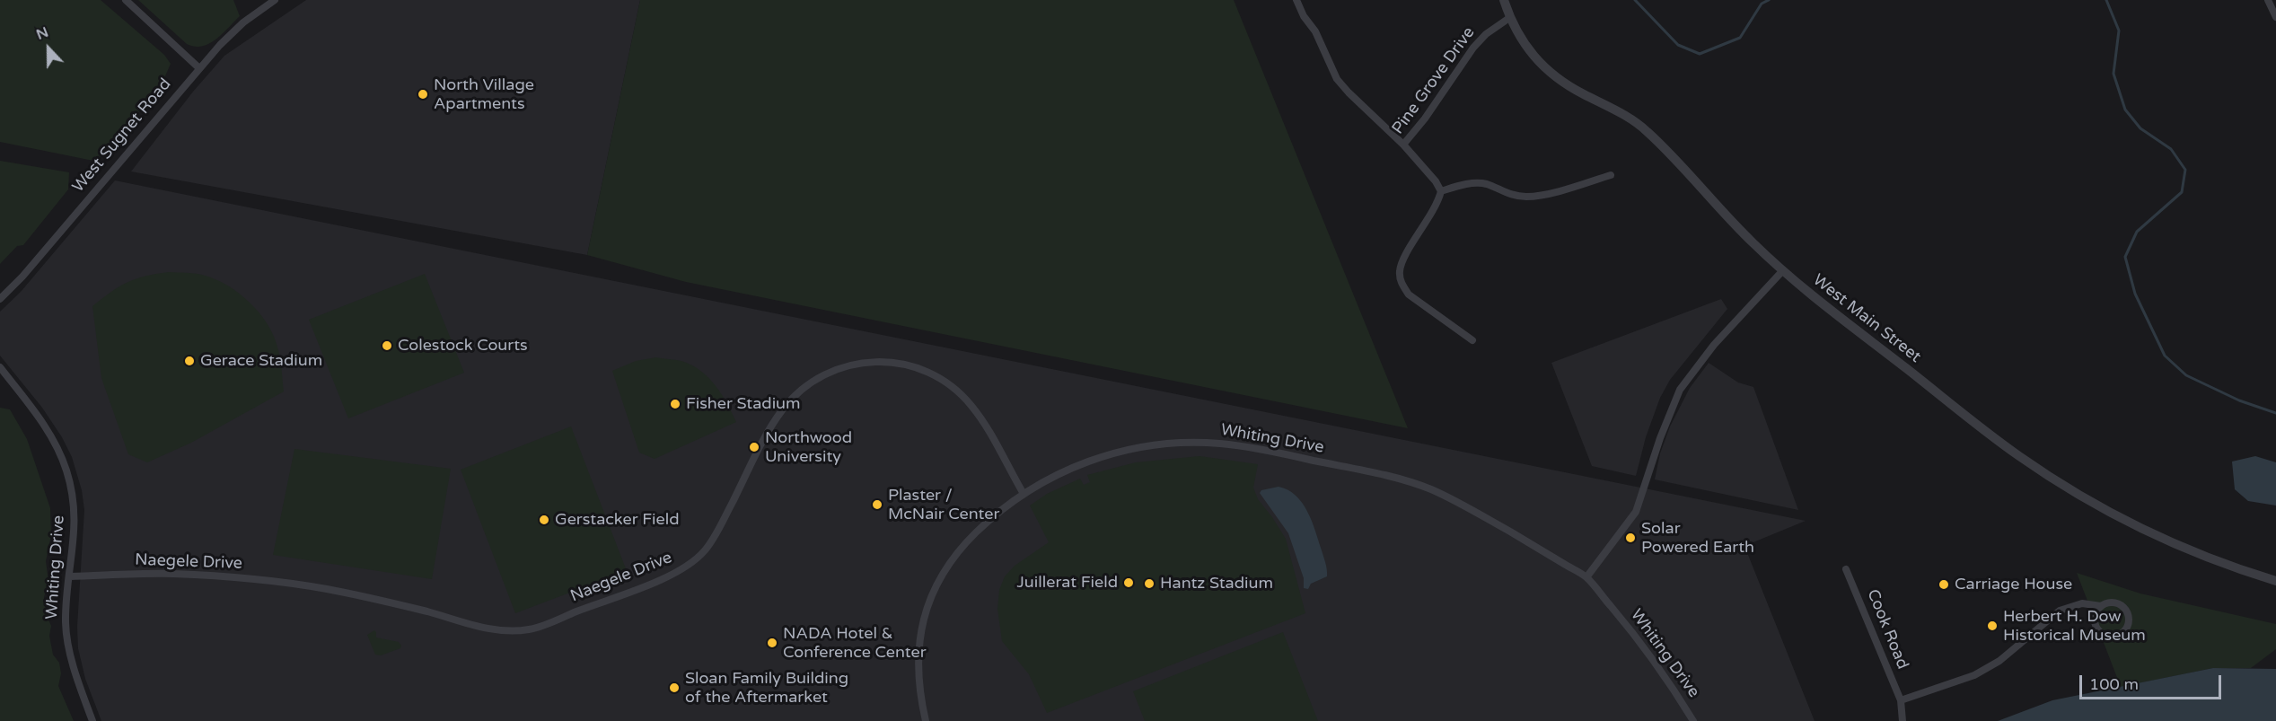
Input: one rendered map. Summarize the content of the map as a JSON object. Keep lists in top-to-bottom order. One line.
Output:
{"streets":{"street":["Pine Grove Drive","West Sugnet Road","West Main Street","Whiting Drive","Naegele Drive","Cook Road"]},"crossings":[["Pine Grove Drive","West Main Street"],["Whiting Drive","Naegele Drive"]],"places":["North Village Apartments","Colestock Courts","Gerace Stadium","Fisher Stadium","Northwood University","Plaster / McNair Center","Gerstacker Field","Solar Powered Earth","Juillerat Field","Hantz Stadium","Carriage House","Herbert H. Dow Historical Museum","NADA Hotel & Conference Center","Sloan Family Building of the Aftermarket"],"scale_bar":"100 m","north":"top"}
